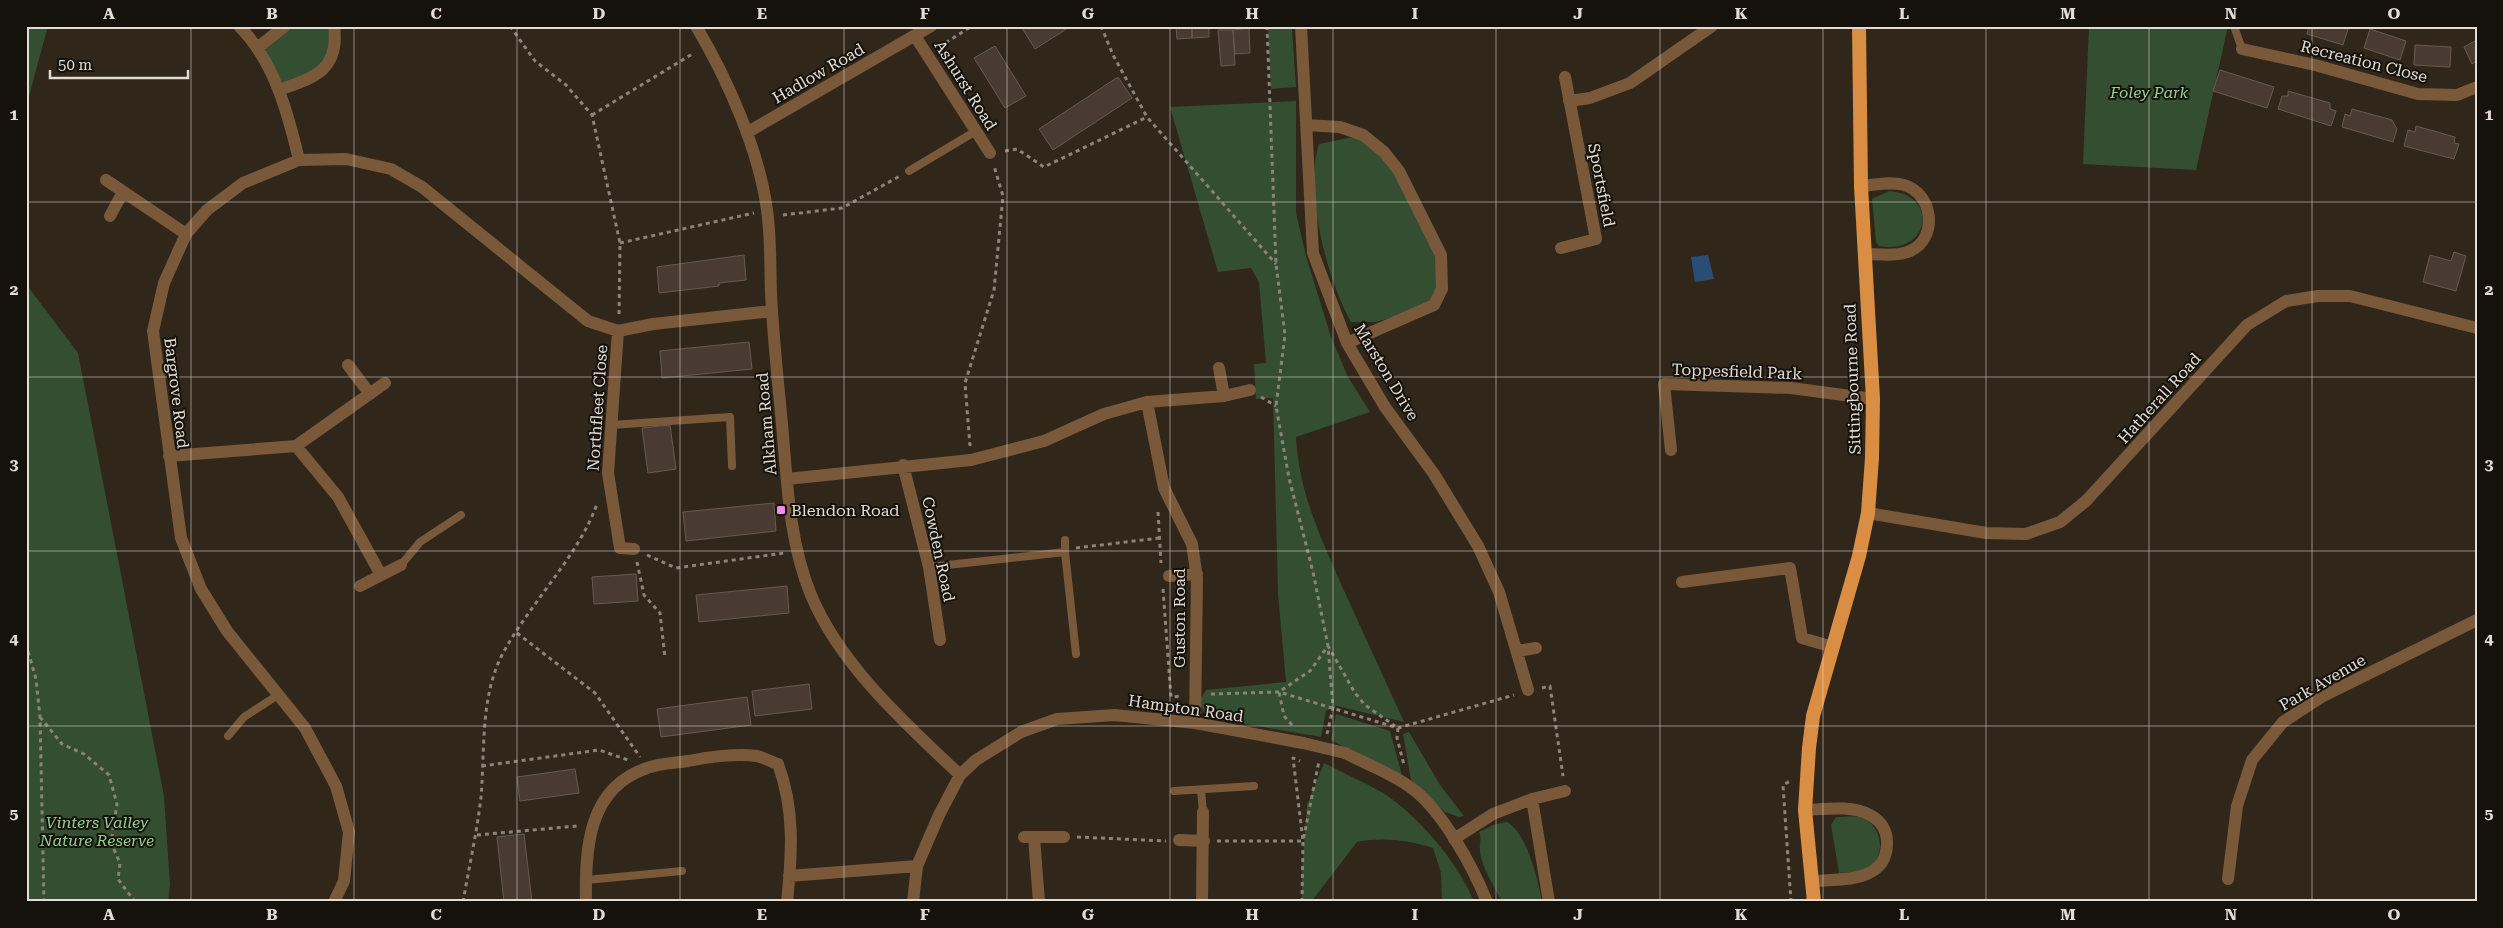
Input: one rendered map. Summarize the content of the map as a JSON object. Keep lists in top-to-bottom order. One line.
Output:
{"streets":{"highway":["Sittingbourne Road"],"street":["Recreation Close","Hadlow Road","Ashurst Road","Sportsfield","Toppesfield Park","Marston Drive","Bargrove Road","Hatherall Road","Northfleet Close","Alkham Road","Cowden Road","Guston Road","Park Avenue","Hampton Road"]},"crossings":[["Hadlow Road","Ashurst Road"],["Hadlow Road","Alkham Road"],["Toppesfield Park","Sittingbourne Road"],["Sittingbourne Road","Hatherall Road"],["Bargrove Road","Northfleet Close"],["Northfleet Close","Alkham Road"],["Alkham Road","Hampton Road"],["Guston Road","Hampton Road"]],"parks":["Foley Park","Vinters Valley Nature Reserve"],"places":{"transit":["Blendon Road"]},"scale_bar":"50 m","grid":{"columns":["A","B","C","D","E","F","G","H","I","J","K","L","M","N","O"],"rows":["1","2","3","4","5"]}}
